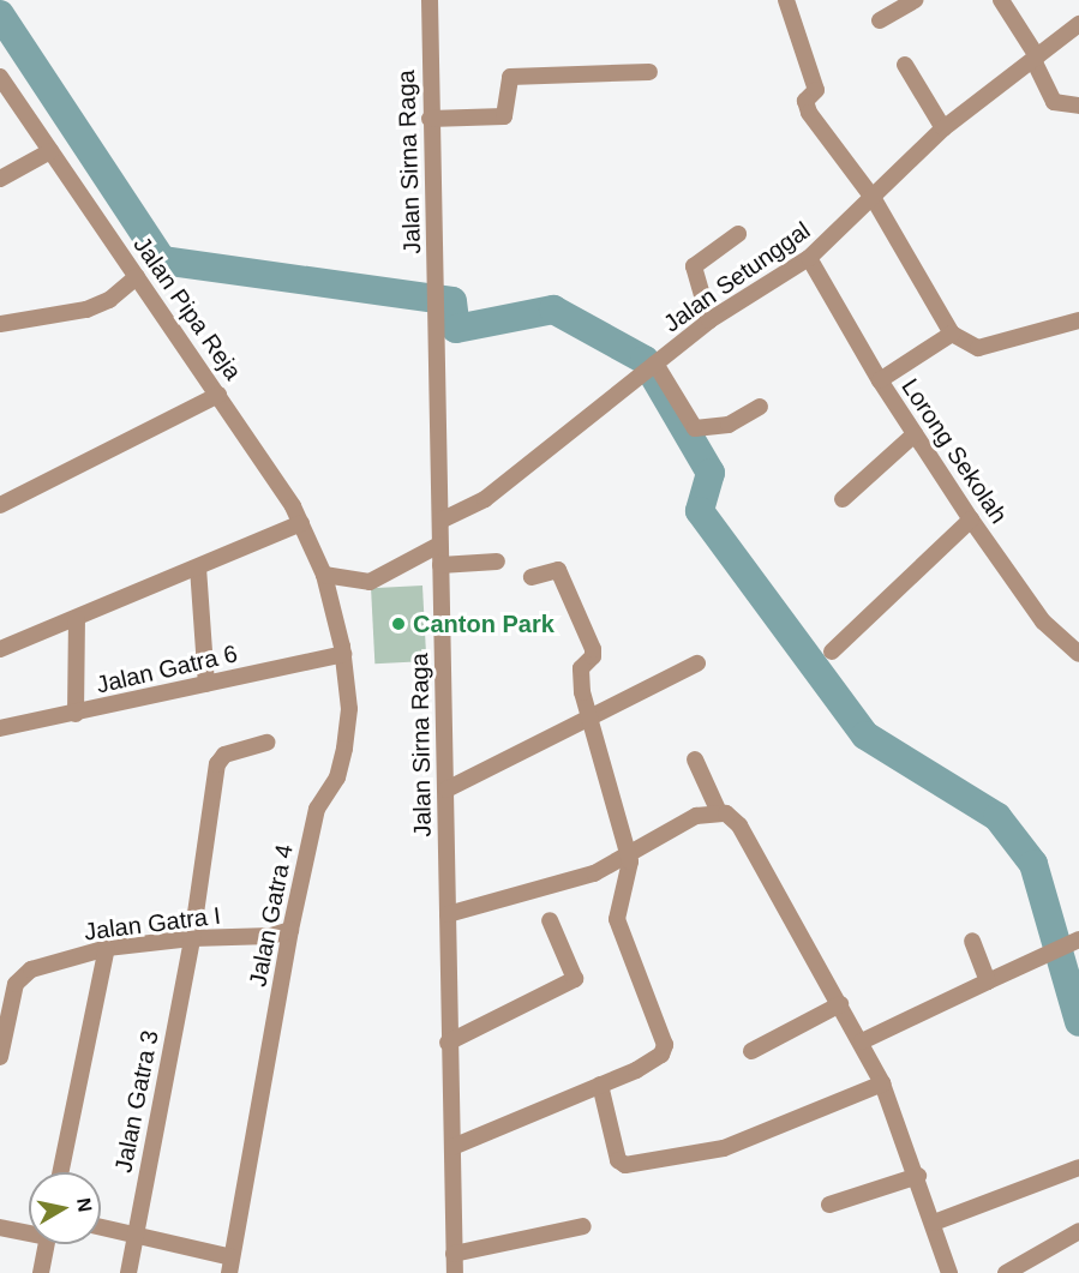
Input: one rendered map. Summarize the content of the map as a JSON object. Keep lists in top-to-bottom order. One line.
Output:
{"streets":{"street":["Jalan Sirna Raga","Jalan Setunggal","Jalan Pipa Reja","Lorong Sekolah","Jalan Gatra 6","Jalan Gatra 4","Jalan Gatra I","Jalan Gatra 3"]},"crossings":[["Jalan Sirna Raga","Jalan Setunggal"],["Jalan Setunggal","Lorong Sekolah"],["Jalan Pipa Reja","Jalan Gatra 4"],["Jalan Gatra 6","Jalan Gatra 4"],["Jalan Gatra 4","Jalan Gatra I"],["Jalan Gatra I","Jalan Gatra 3"]],"places":["Canton Park"],"north":"right"}
